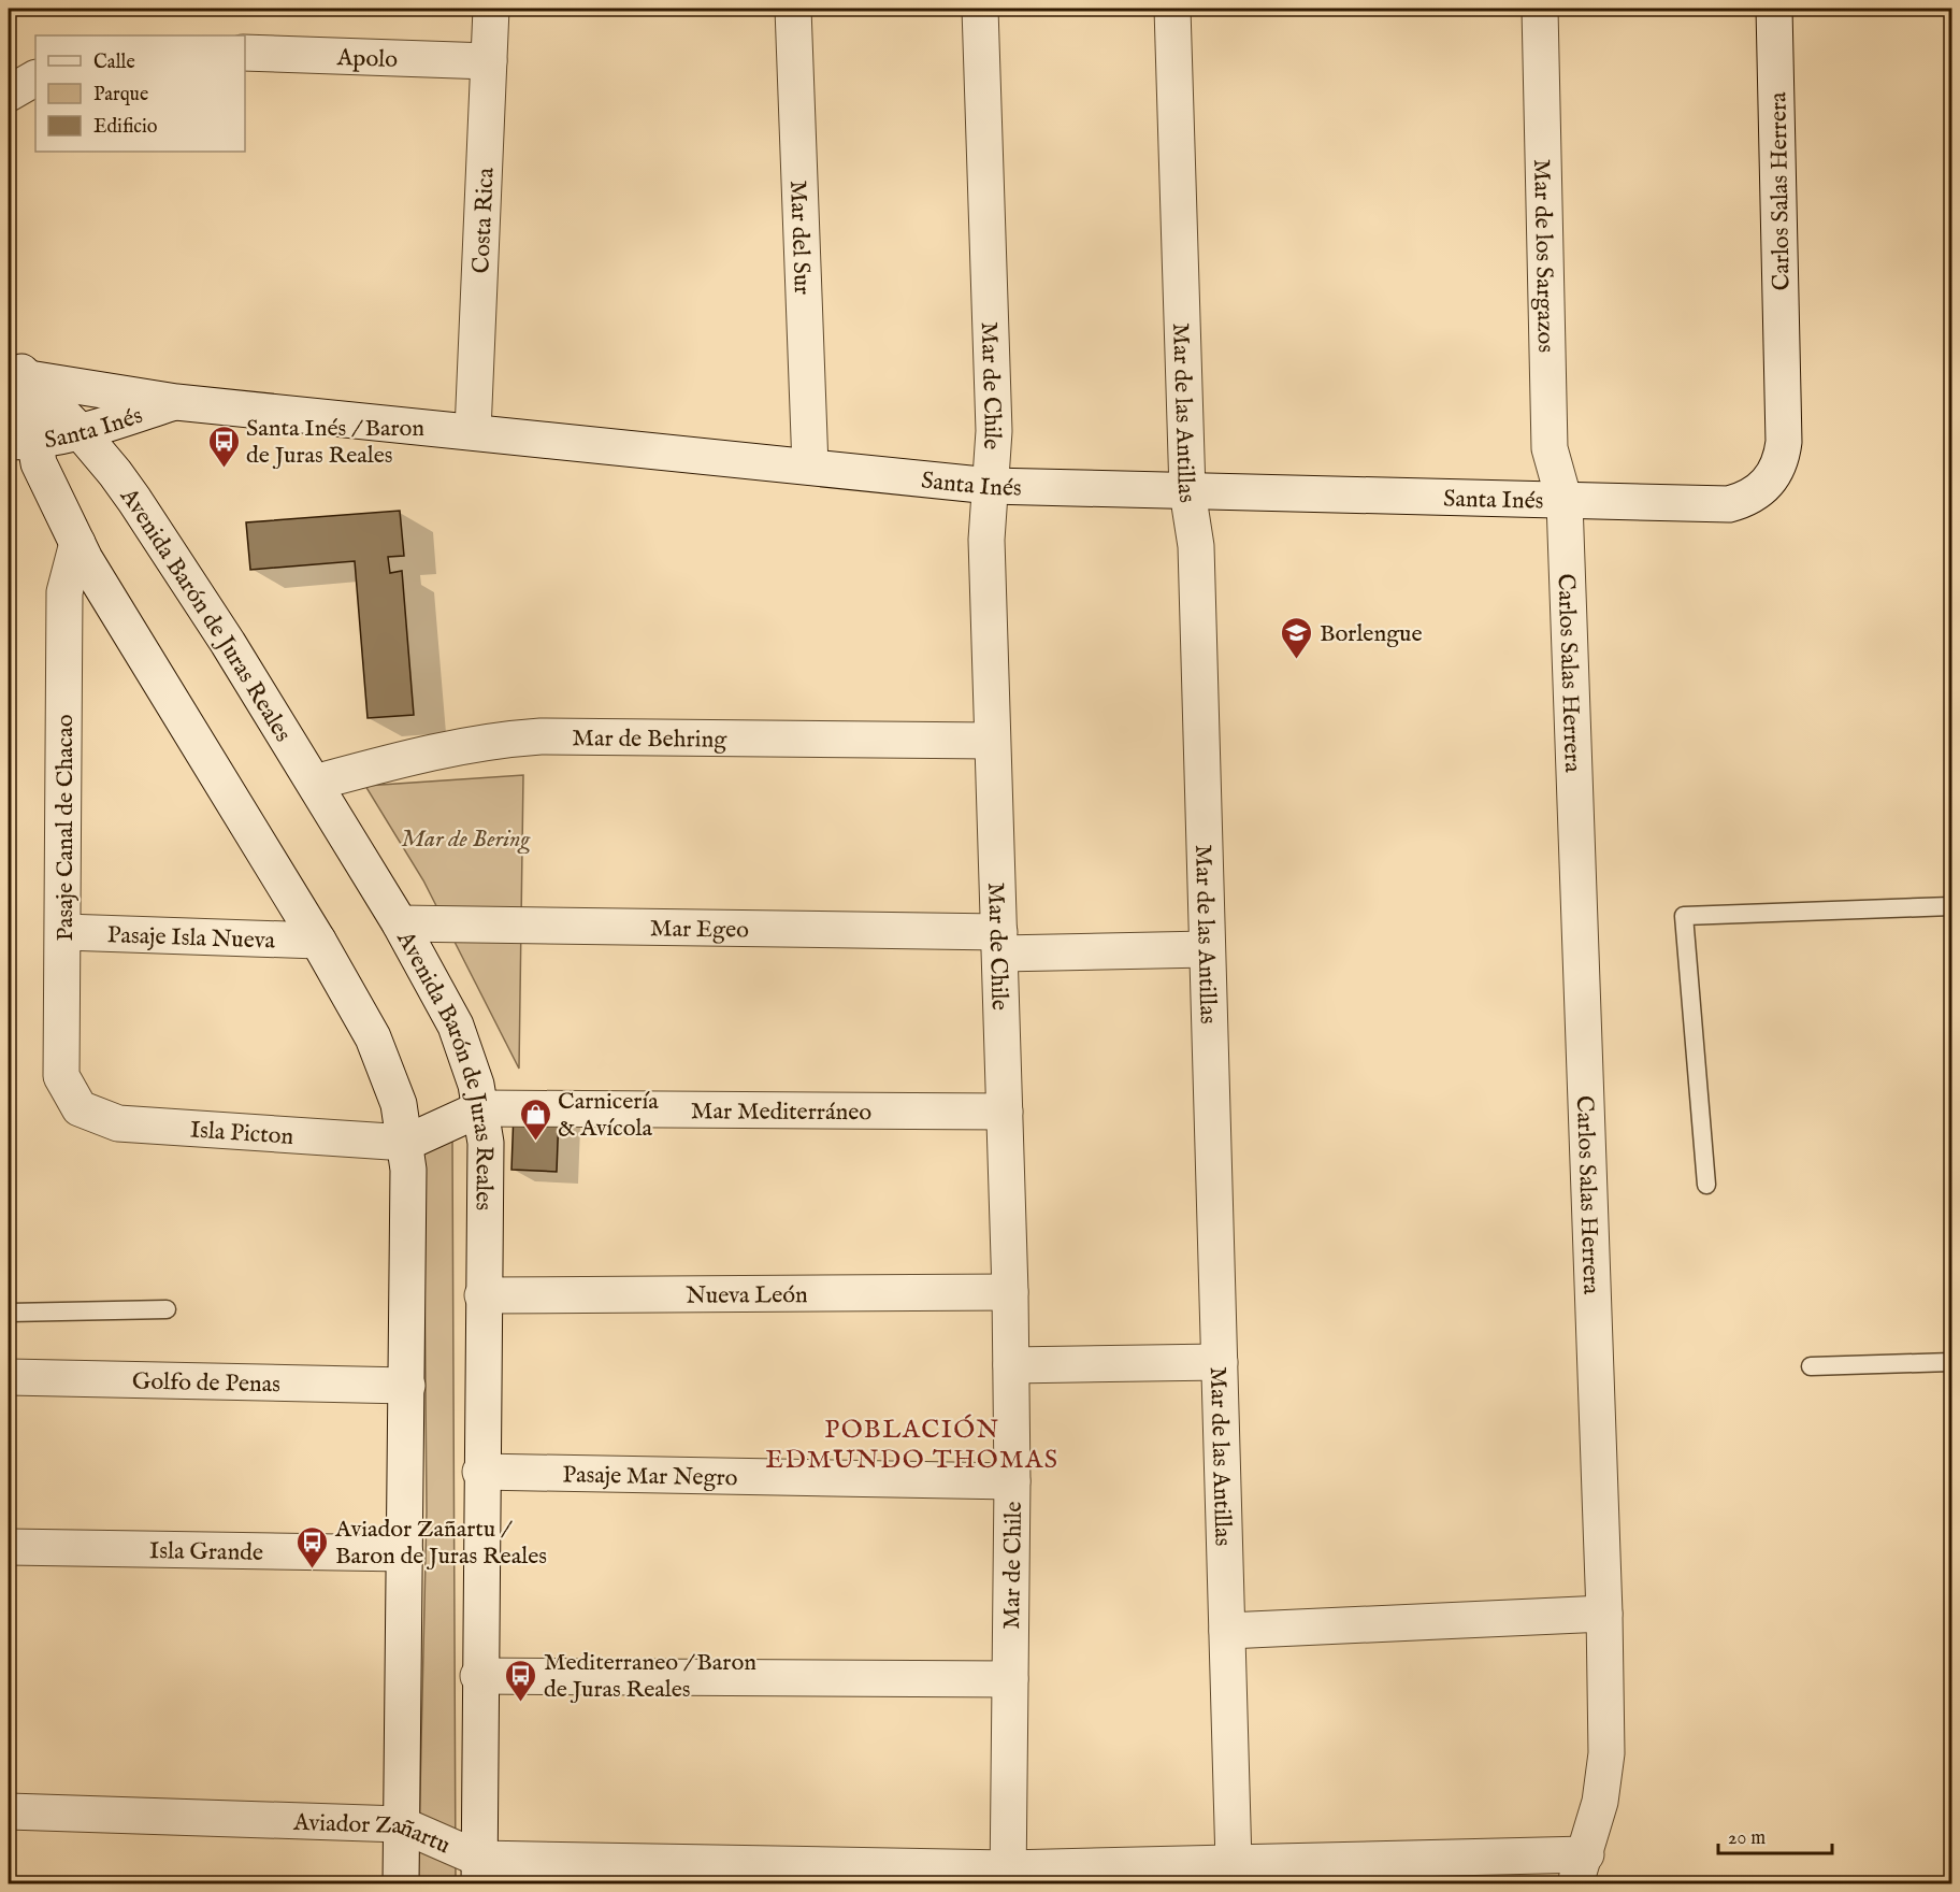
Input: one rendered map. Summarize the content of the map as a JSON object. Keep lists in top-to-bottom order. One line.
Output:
{"streets":{"street":["Apolo","Carlos Salas Herrera","Costa Rica","Mar del Sur","Mar de los Sargazos","Mar de Chile","Mar de las Antillas","Santa Inés","Avenida Barón de Juras Reales","Mar de Behring","Pasaje Canal de Chacao","Mar Egeo","Pasaje Isla Nueva","Mar Mediterráneo","Isla Picton","Nueva León","Golfo de Penas","Pasaje Mar Negro","Isla Grande","Aviador Zañartu"]},"crossings":[["Apolo","Costa Rica"],["Carlos Salas Herrera","Mar de los Sargazos"],["Carlos Salas Herrera","Santa Inés"],["Carlos Salas Herrera","Aviador Zañartu"],["Costa Rica","Santa Inés"],["Mar del Sur","Santa Inés"],["Mar de los Sargazos","Santa Inés"],["Mar de Chile","Santa Inés"],["Mar de Chile","Mar de Behring"],["Mar de Chile","Mar Egeo"],["Mar de Chile","Mar Mediterráneo"],["Mar de Chile","Nueva León"],["Mar de Chile","Pasaje Mar Negro"],["Mar de Chile","Aviador Zañartu"],["Mar de las Antillas","Santa Inés"],["Mar de las Antillas","Mar Egeo"],["Mar de las Antillas","Aviador Zañartu"],["Santa Inés","Avenida Barón de Juras Reales"],["Avenida Barón de Juras Reales","Mar de Behring"],["Avenida Barón de Juras Reales","Pasaje Canal de Chacao"],["Avenida Barón de Juras Reales","Mar Egeo"],["Avenida Barón de Juras Reales","Pasaje Isla Nueva"],["Avenida Barón de Juras Reales","Mar Mediterráneo"],["Avenida Barón de Juras Reales","Isla Picton"],["Avenida Barón de Juras Reales","Nueva León"],["Avenida Barón de Juras Reales","Golfo de Penas"],["Avenida Barón de Juras Reales","Pasaje Mar Negro"],["Avenida Barón de Juras Reales","Isla Grande"],["Avenida Barón de Juras Reales","Aviador Zañartu"],["Pasaje Canal de Chacao","Pasaje Isla Nueva"],["Pasaje Canal de Chacao","Isla Picton"]],"districts":["POBLACIÓN EDMUNDO THOMAS"],"parks":["Mar de Bering"],"places":{"bus stop":["Santa Inés / Baron de Juras Reales","Aviador Zañartu / Baron de Juras Reales","Mediterraneo / Baron de Juras Reales"],"school or university":["Borlengue"],"shop":["Carnicería & Avícola"]},"legend":["Calle","Parque","Edificio"],"scale_bar":"20 m"}
